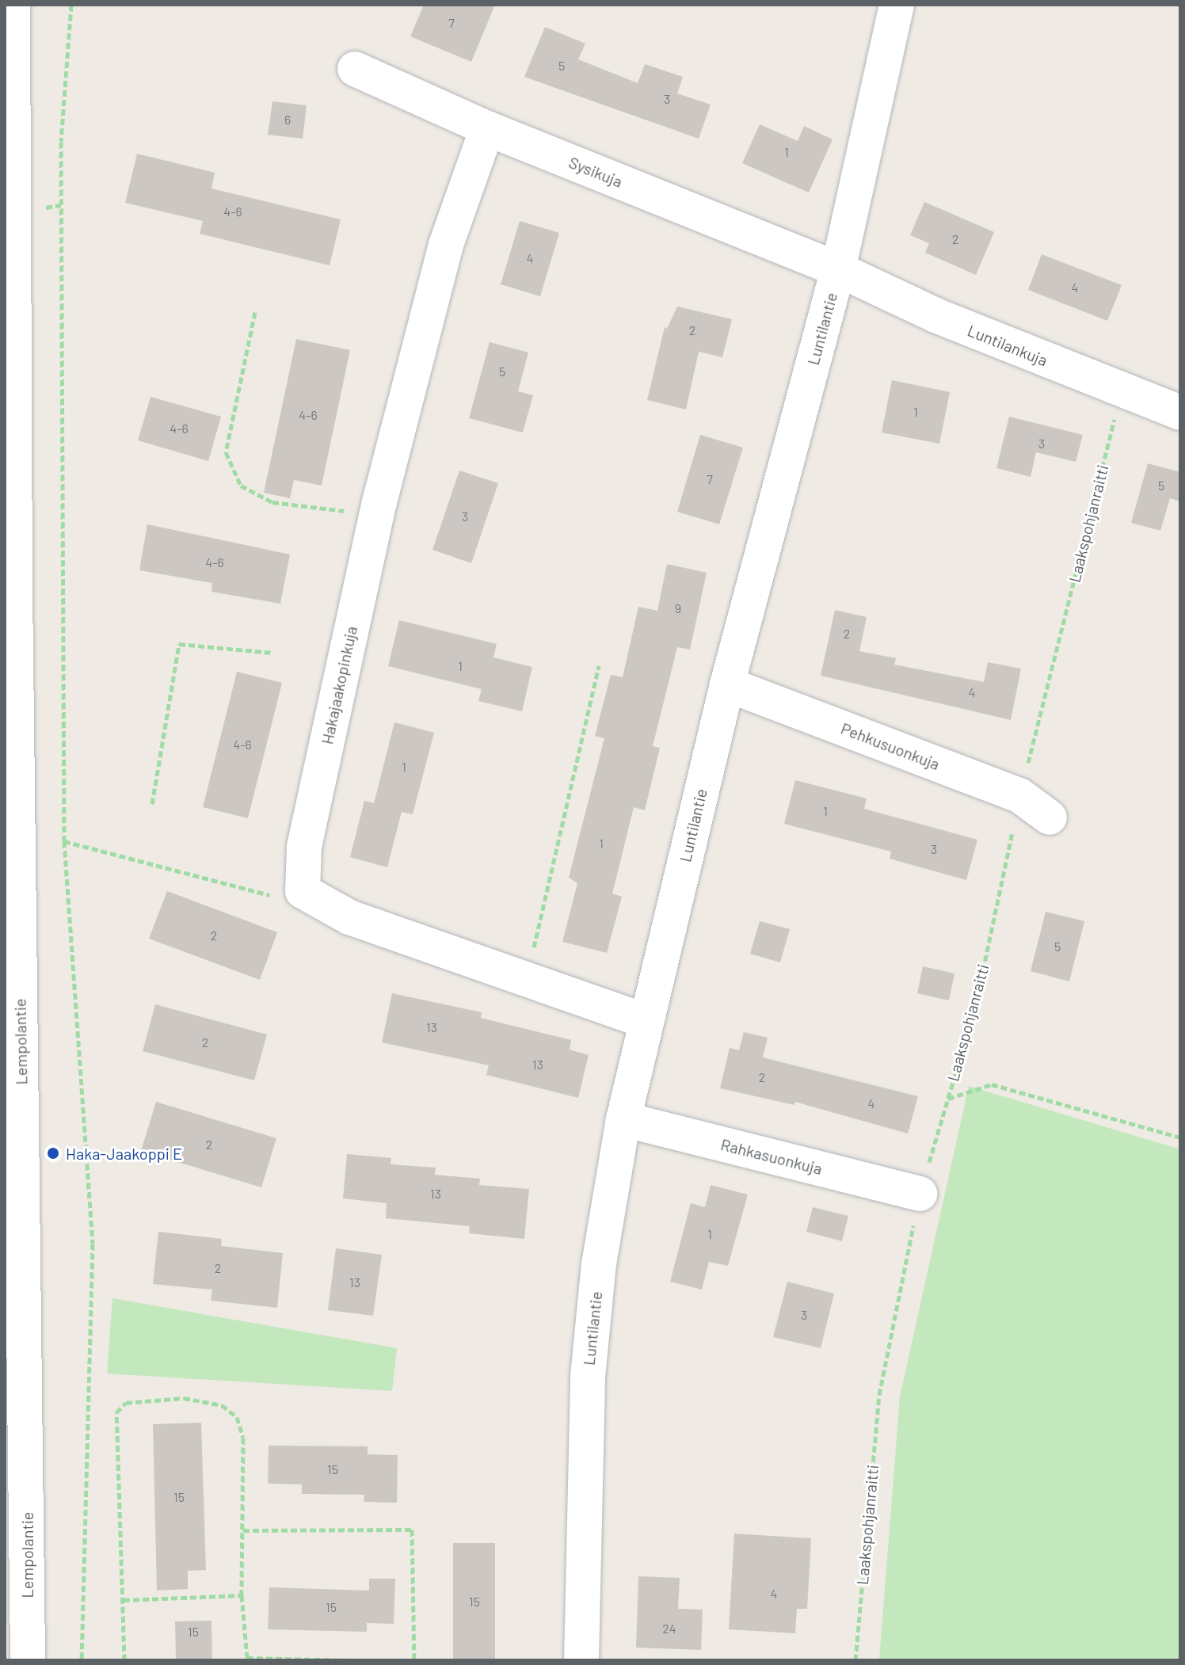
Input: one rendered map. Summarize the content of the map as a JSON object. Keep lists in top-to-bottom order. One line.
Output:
{"streets":{"street":["Sysikuja","Luntilantie","Luntilankuja","Hakajaakopinkuja","Pehkusuonkuja","Lempolantie","Rahkasuonkuja"],"path":["Laakspohjanraitti"]},"crossings":[["Sysikuja","Luntilantie"],["Sysikuja","Luntilankuja"],["Sysikuja","Hakajaakopinkuja"],["Luntilantie","Luntilankuja"],["Luntilantie","Pehkusuonkuja"],["Luntilantie","Rahkasuonkuja"],["Luntilankuja","Laakspohjanraitti"],["Laakspohjanraitti","Pehkusuonkuja"],["Laakspohjanraitti","Rahkasuonkuja"]],"places":["Haka-Jaakoppi E"],"house_numbers":["7","5","3","6","1","4-6","2","4","4","2","5","1","4-6","4-6","3","7","5","3","4-6","9","2","1","4","4-6","1","1","1","3","2","5","13","2","13","2","4","2","13","1","2","13","3","15","15","4","15","15","24","15"]}
